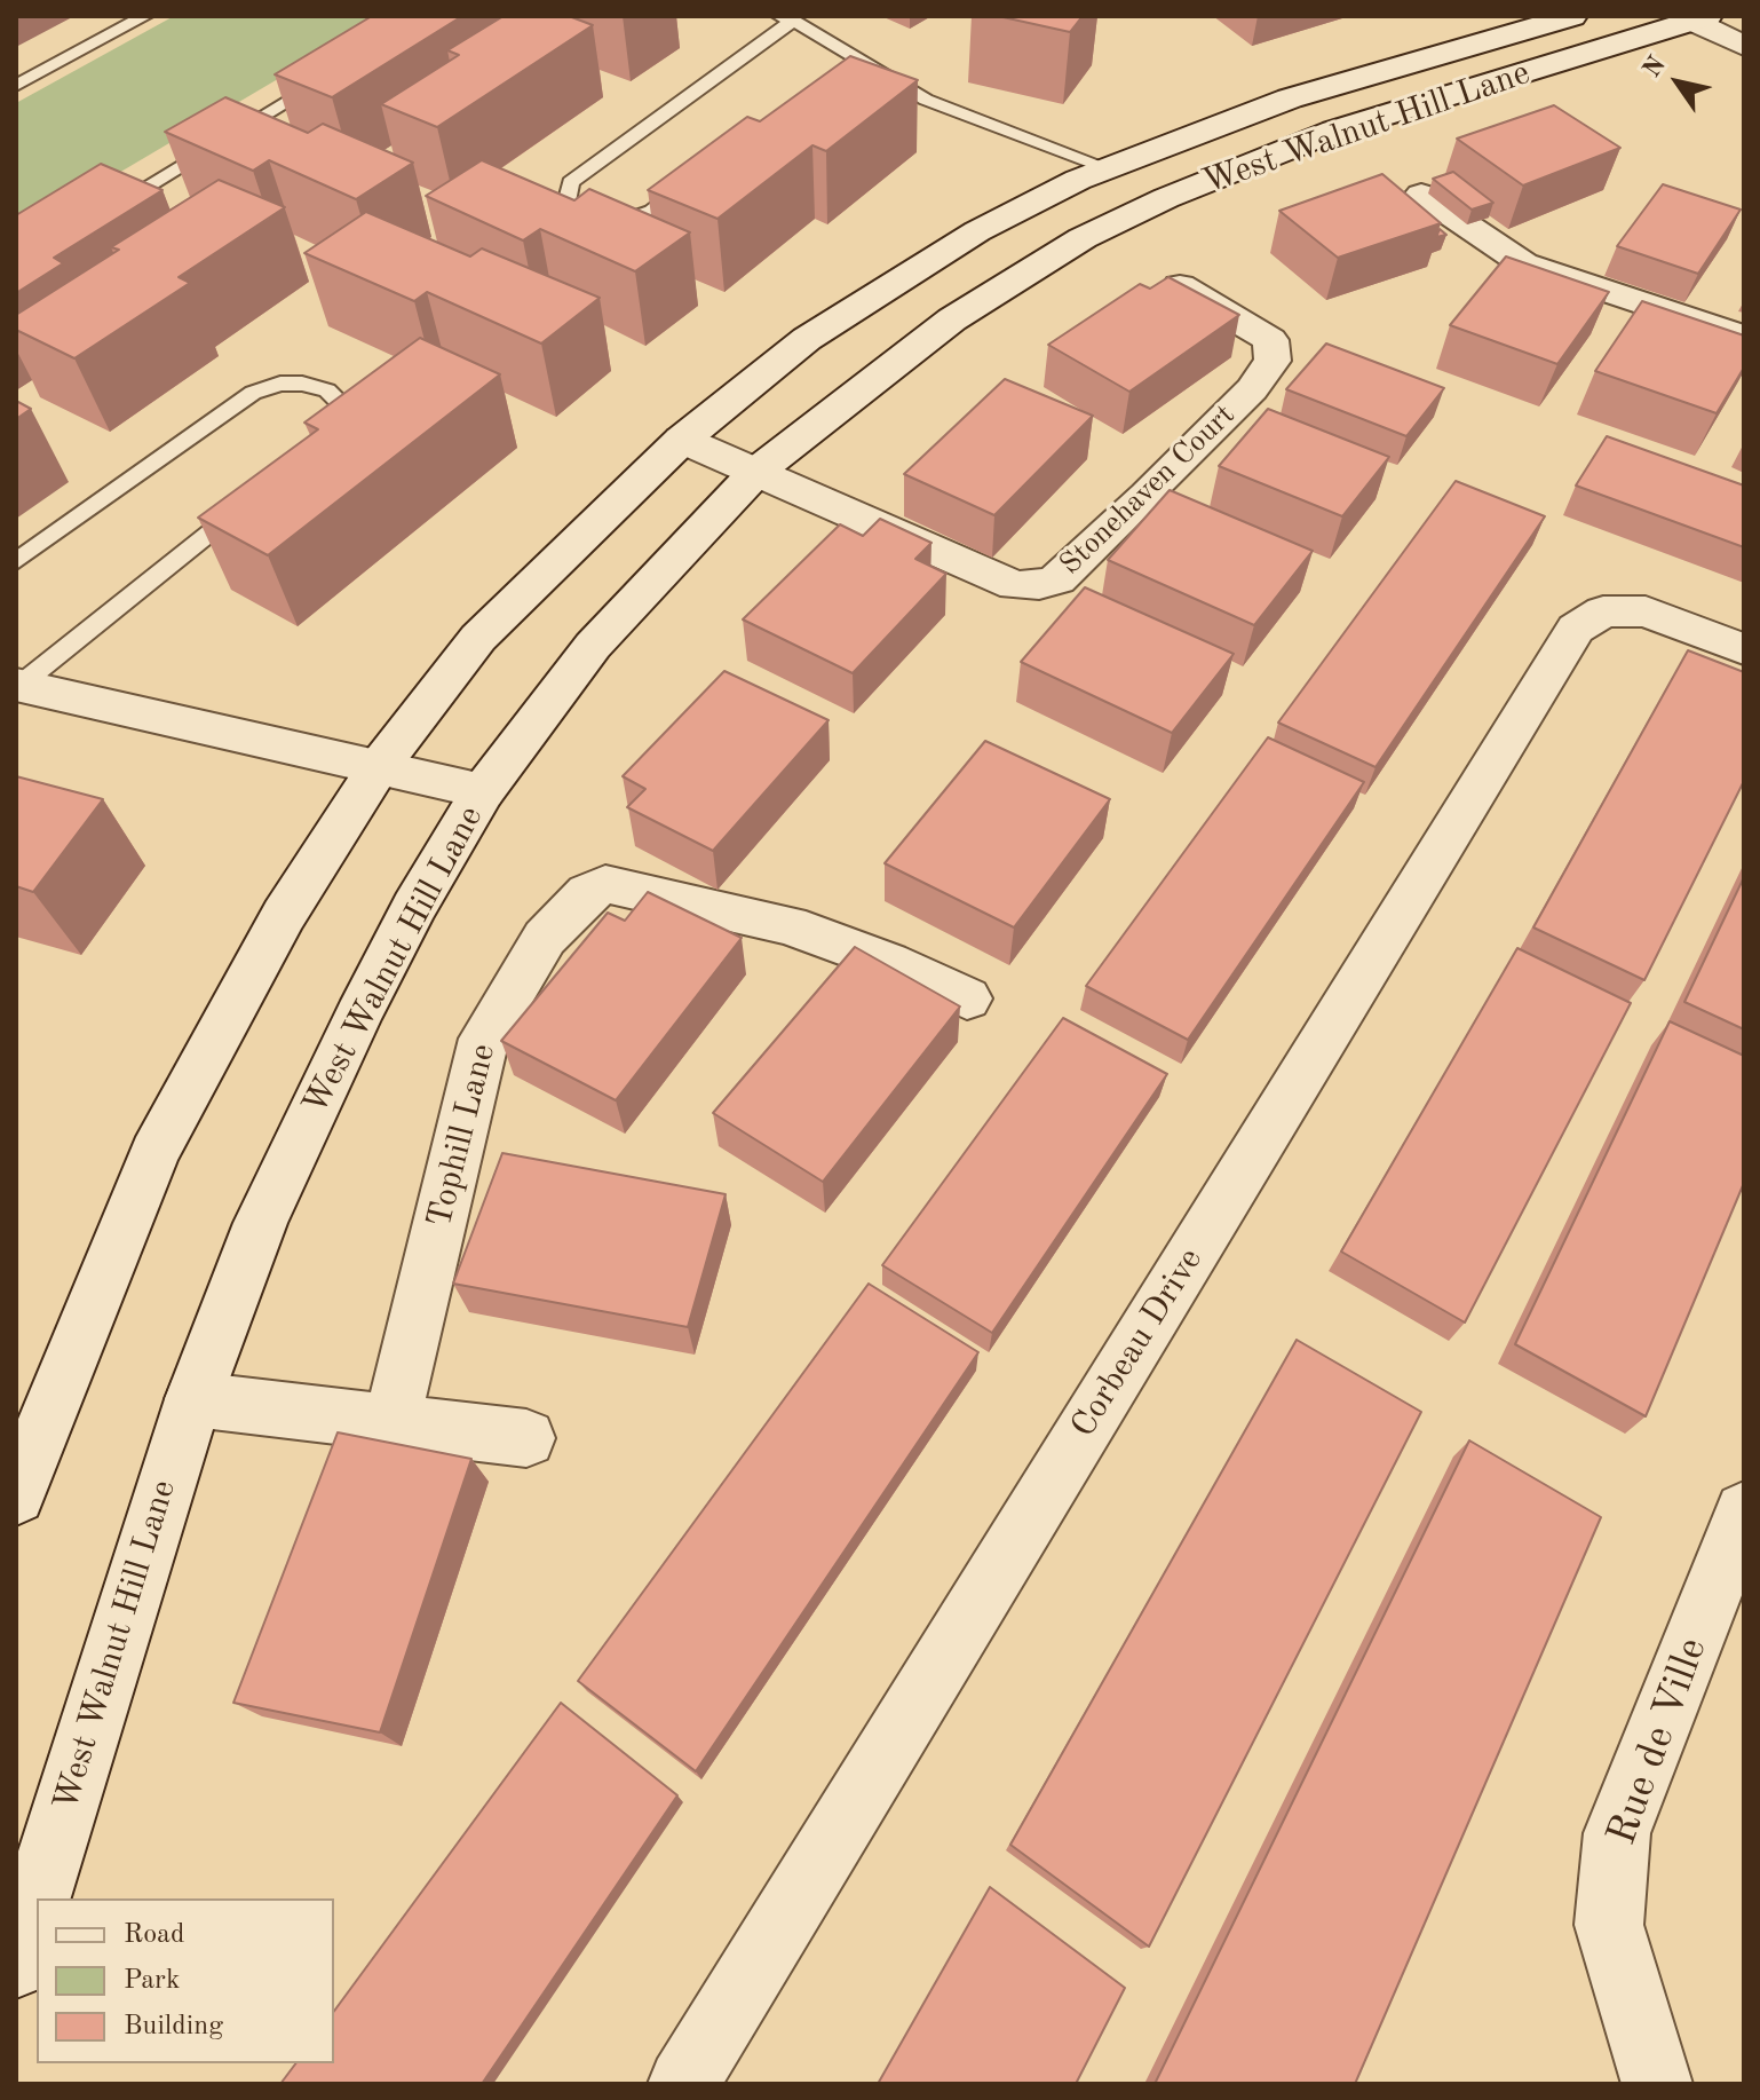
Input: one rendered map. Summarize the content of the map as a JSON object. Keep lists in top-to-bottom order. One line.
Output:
{"streets":{"main road":["West Walnut Hill Lane","Stonehaven Court","Tophill Lane","Corbeau Drive","Rue de Ville"]},"crossings":[["West Walnut Hill Lane","Stonehaven Court"]],"legend":["Road","Park","Building"],"north":"top left"}
